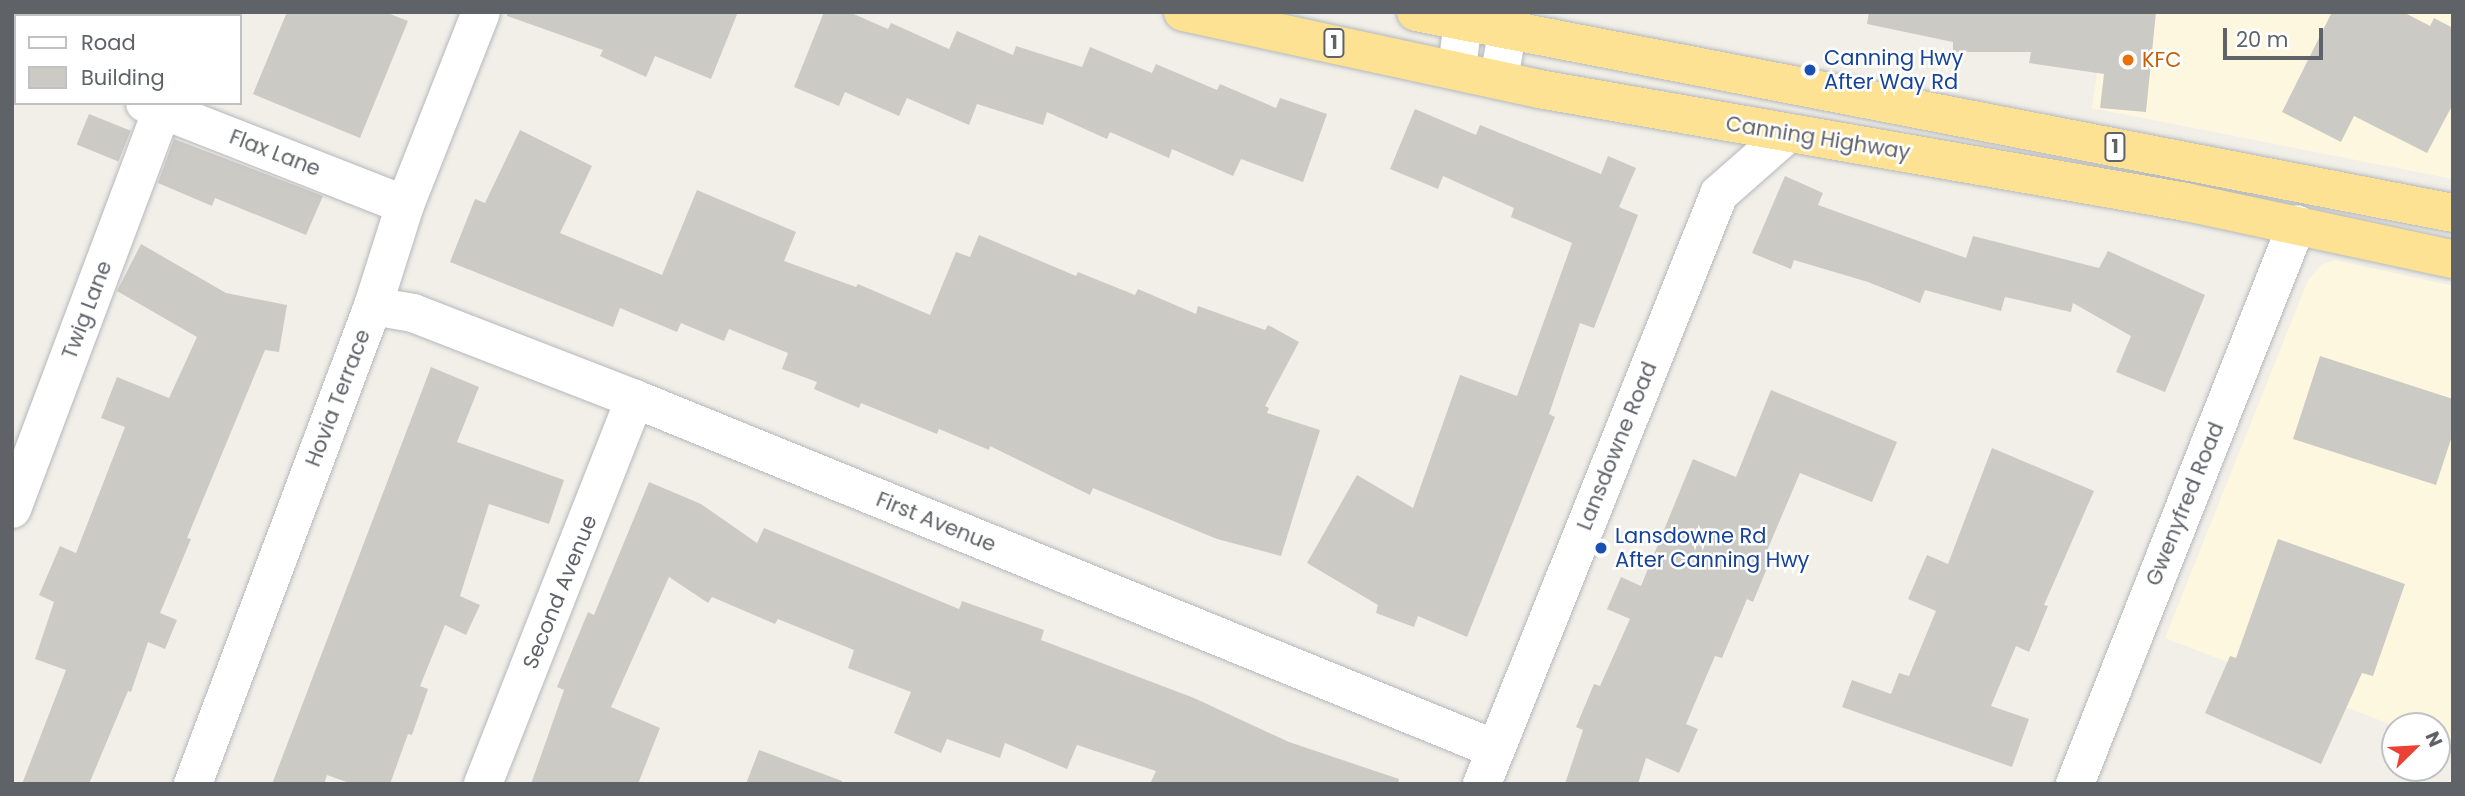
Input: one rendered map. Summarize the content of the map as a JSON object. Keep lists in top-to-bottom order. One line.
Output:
{"streets":{"highway":["1","Canning Highway"],"street":["Flax Lane","Twig Lane","Hovia Terrace","Lansdowne Road","Gwenyfred Road","First Avenue","Second Avenue"]},"crossings":[["Canning Highway","Lansdowne Road"],["Canning Highway","Gwenyfred Road"],["Flax Lane","Twig Lane"],["Flax Lane","Hovia Terrace"],["Hovia Terrace","First Avenue"],["Lansdowne Road","First Avenue"],["First Avenue","Second Avenue"]],"places":["KFC","Canning Hwy After Way Rd","Lansdowne Rd After Canning Hwy"],"legend":["Road","Building"],"scale_bar":"20 m","north":"top right"}
